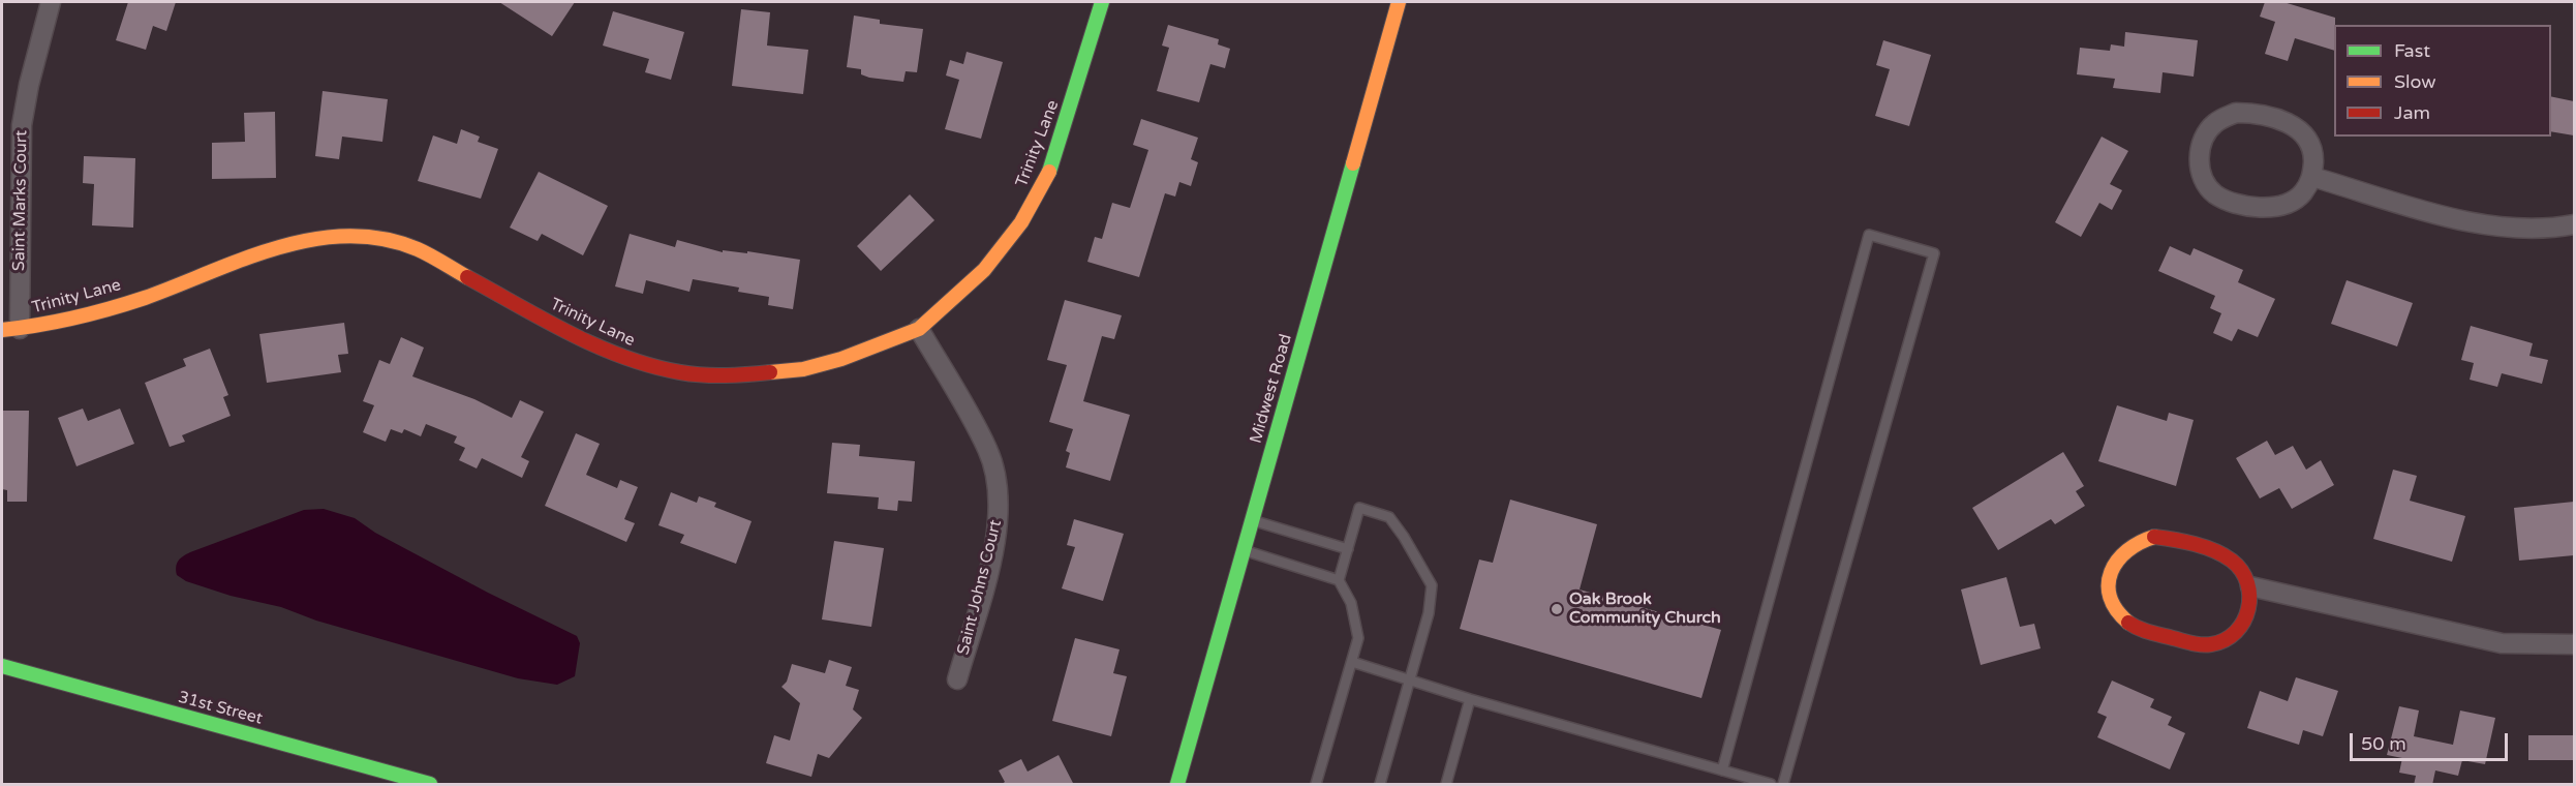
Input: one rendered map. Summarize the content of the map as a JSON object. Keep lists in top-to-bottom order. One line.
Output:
{"streets":{"street":["Trinity Lane","Saint Marks Court","Midwest Road","Saint Johns Court","31st Street"]},"crossings":[["Trinity Lane","Saint Marks Court"],["Trinity Lane","Saint Johns Court"]],"places":["Oak Brook Community Church"],"legend":["Fast","Slow","Jam"],"scale_bar":"50 m"}
